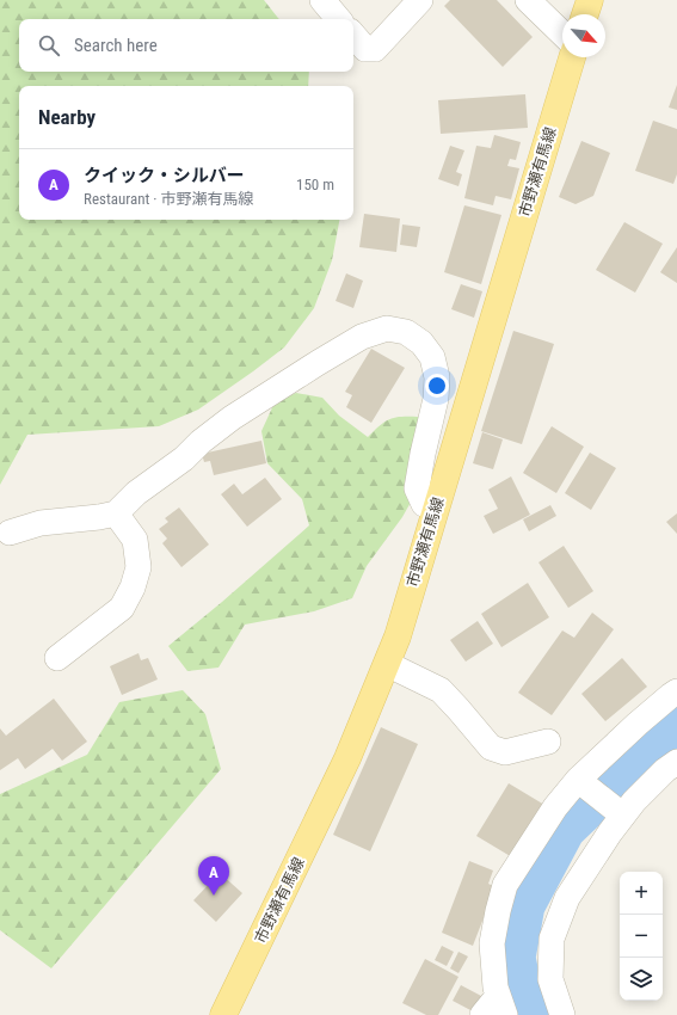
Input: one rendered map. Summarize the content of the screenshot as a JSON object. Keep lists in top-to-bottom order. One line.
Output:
{"streets":{"main road":["市野瀬有馬線"]},"north":"bottom right","page":{"search":"Search here","heading":"Nearby","list":[{"mark":"A","name":"クイック・シルバー","note":"Restaurant · 市野瀬有馬線","value":"150 m"}],"pins":"A","map_buttons":["+","−"]}}
